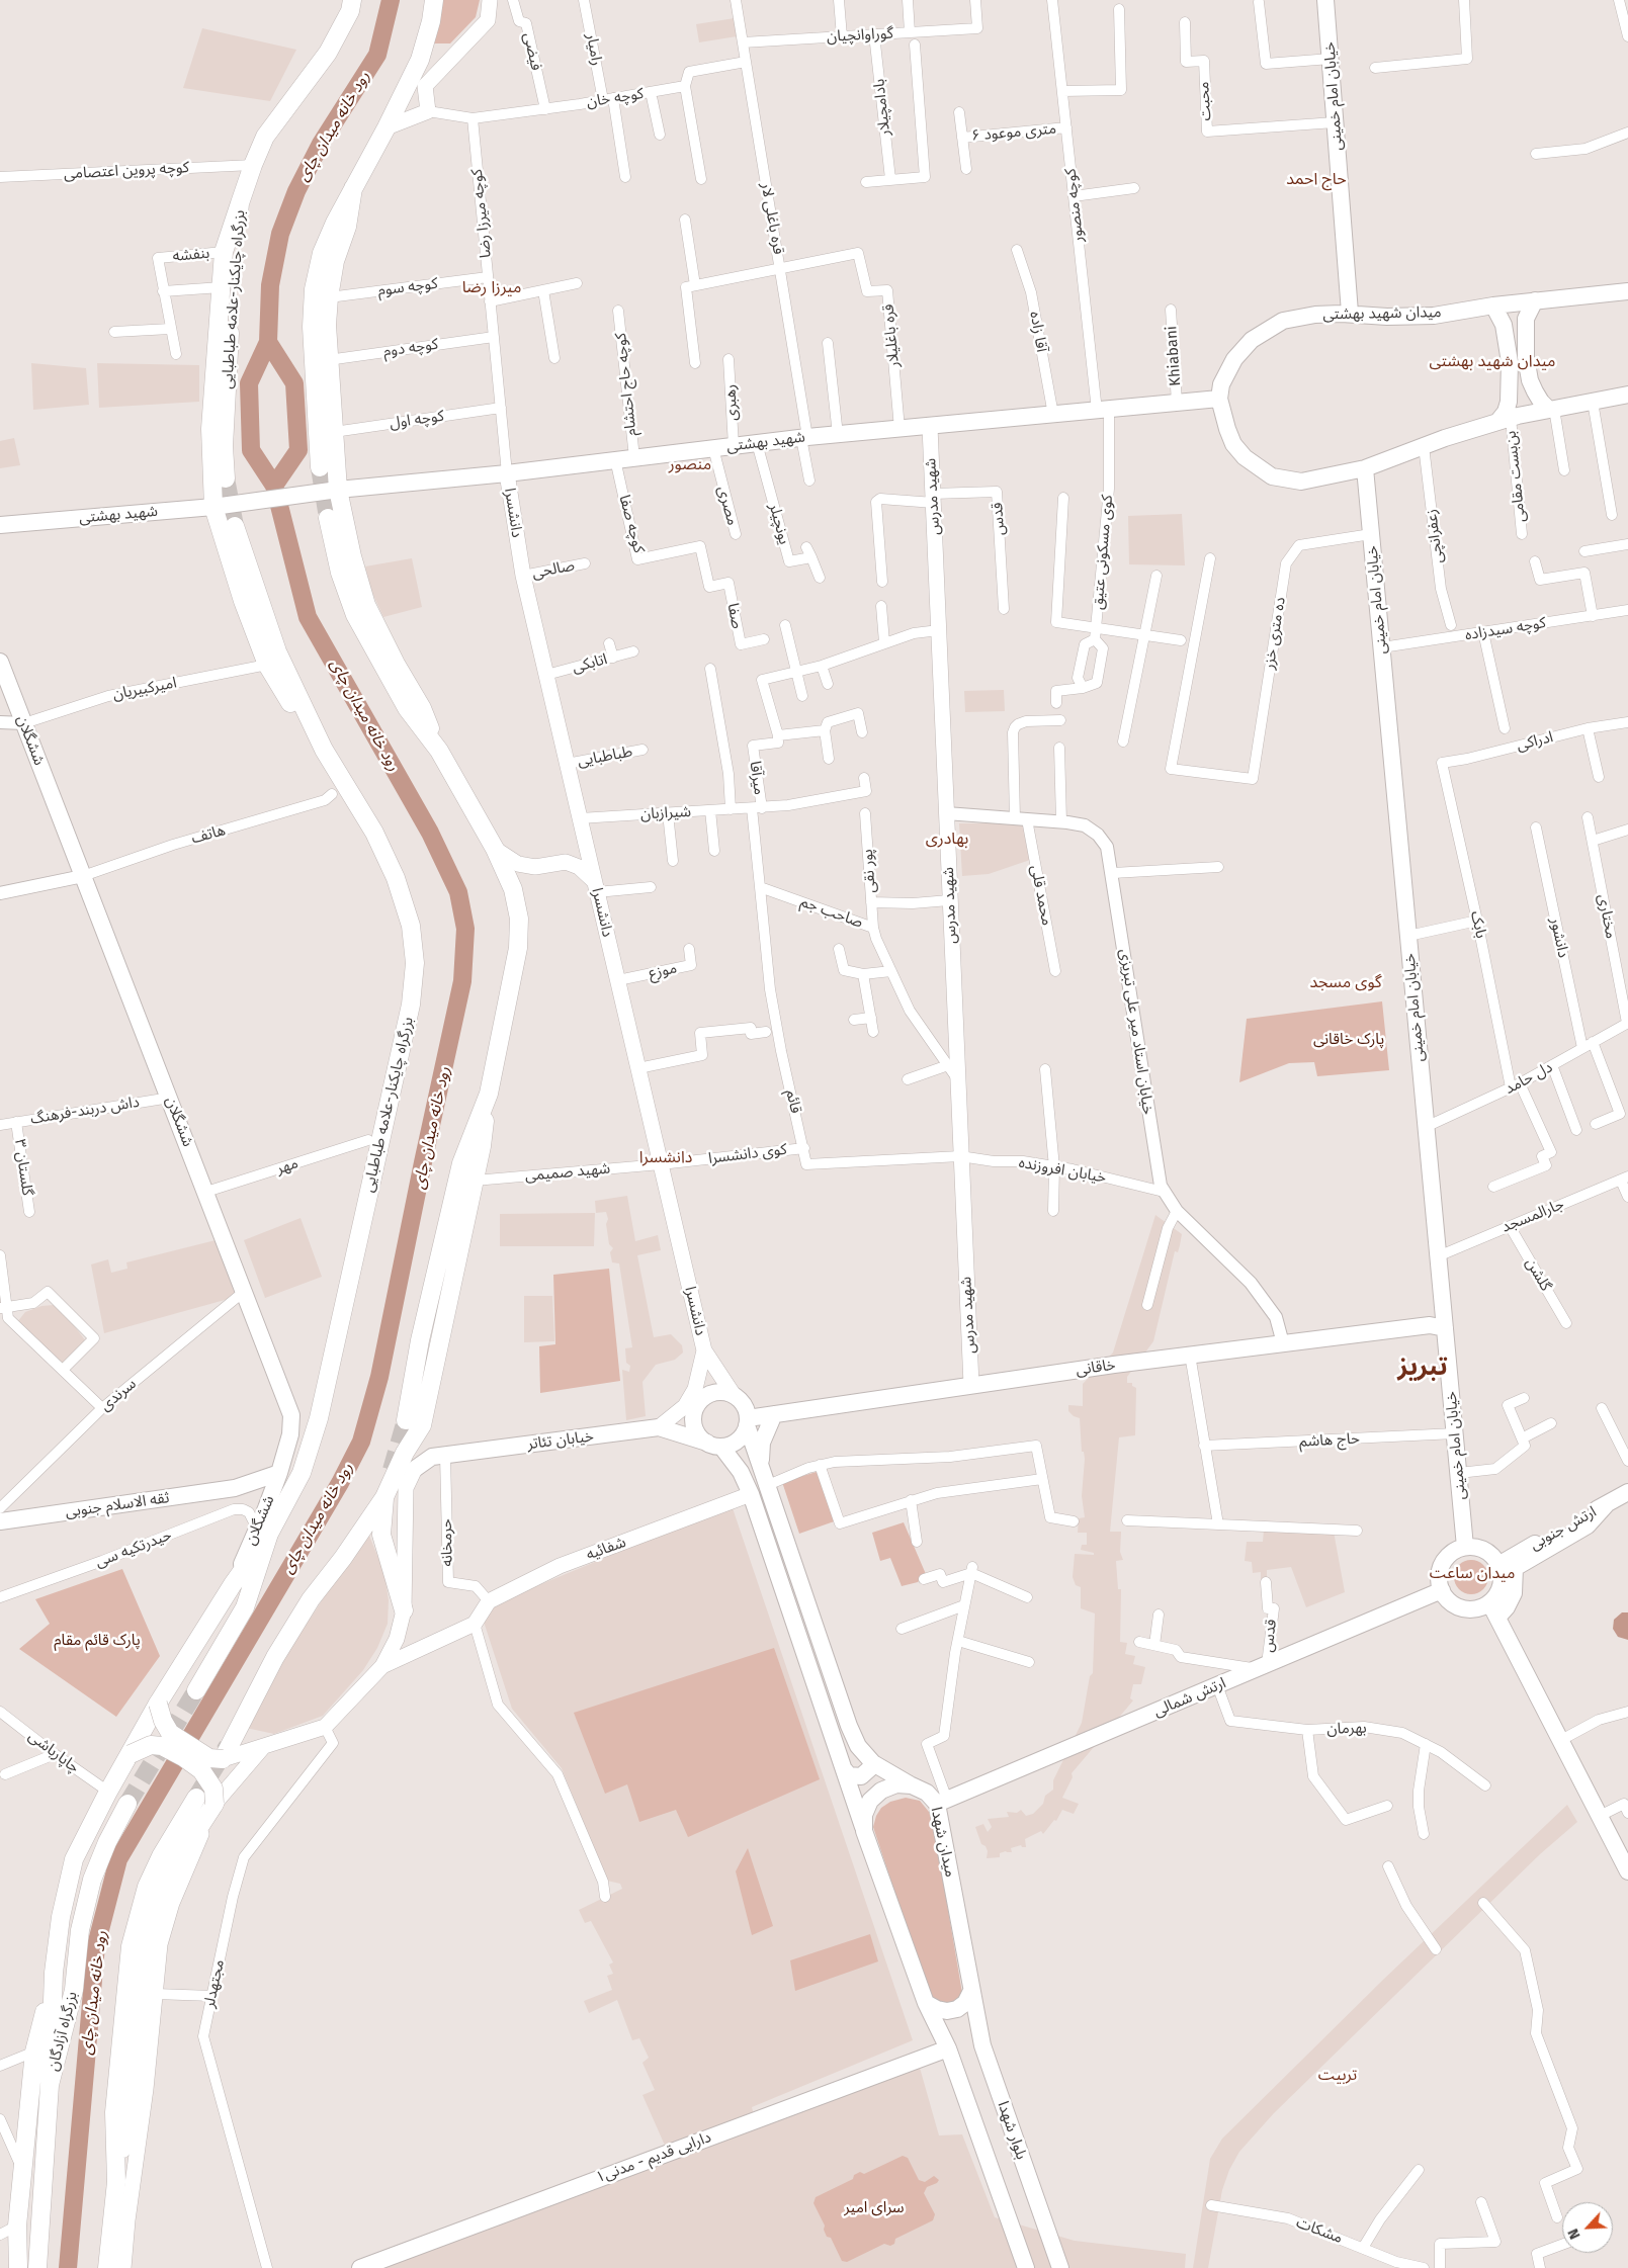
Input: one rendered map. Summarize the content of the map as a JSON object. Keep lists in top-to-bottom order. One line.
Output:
{"streets":{"highway":["بزرگراه چایکنار-علامه طباطبایی","بزرگراه آزادگان"],"main road":["خیابان امام خمینی","میدان شهید بهشتی","شهید بهشتى","شهید مدرس","دانشسرا","ششگلان","خاقانی","خیابان تئاتر","ثقه الاسلام جنوبی","ارتش جنوبی","شفائیه","ارتش شمالی","میدان شهدا","بلوار شهدا","دارایی قدیم - مدنی۱"],"street":["گوراوانچیان","رامیار","فیضی","کوچه خان","محبت","بادامچیلار","۶ متری موعود","کوچه پروین اعتصامی","کوچه منصور","کوچه میرزا رضا","قره باغلی لار","بنفشه","کوچه سوم","آقا زاده","قره باغلیلار","کوچه دوم","Khiabani","کوچه حاج احتشام","رهبری","کوچه اول","بن‌بست مقامی","مصری","قدس","کوچه صفا","یونچیلر","زعفرانچی","کوی مسکونی عتیق","صالحی","صفا","کوچه سیدزاده","ده متری خزر","اتابکی","امیرکبیریان","ادراکی","طباطبایی","میرآقا","شیرازبان","هاتف","پور نقی","محمد قلی","صاحب جم","مختاری","بابک","دانشور","موزع","خیابان استاد میر علی تبریزی","دل حامد","قائم","داش دربند-فرهنگ","کوی دانشسرا","مهر","گلستان ۳","خیابان افروزنده","شهید صمیمی","جارالمسجد","گلشن","سرندی","حاج هاشم","حرمخانه","حیدرتکیه سی","بهرمان","چاپارباشی","مجتهدلر","مشکات"]},"crossings":[["گوراوانچیان","بادامچیلار"],["گوراوانچیان","قره باغلی لار"],["رامیار","کوچه خان"],["فیضی","کوچه خان"],["خیابان امام خمینی","محبت"],["خیابان امام خمینی","میدان شهید بهشتی"],["خیابان امام خمینی","کوچه سیدزاده"],["خیابان امام خمینی","ده متری خزر"],["خیابان امام خمینی","دل حامد"],["خیابان امام خمینی","جارالمسجد"],["خیابان امام خمینی","خاقانی"],["خیابان امام خمینی","حاج هاشم"],["خیابان امام خمینی","ارتش جنوبی"],["خیابان امام خمینی","ارتش شمالی"],["کوچه خان","کوچه میرزا رضا"],["۶ متری موعود","کوچه منصور"],["کوچه پروین اعتصامی","بزرگراه چایکنار-علامه طباطبایی"],["کوچه منصور","شهید بهشتى"],["کوچه منصور","کوی مسکونی عتیق"],["کوچه میرزا رضا","کوچه سوم"],["کوچه میرزا رضا","کوچه دوم"],["کوچه میرزا رضا","کوچه اول"],["کوچه میرزا رضا","شهید بهشتى"],["کوچه میرزا رضا","دانشسرا"],["قره باغلی لار","قره باغلیلار"],["قره باغلی لار","شهید بهشتى"],["بزرگراه چایکنار-علامه طباطبایی","ششگلان"],["بزرگراه چایکنار-علامه طباطبایی","حیدرتکیه سی"],["میدان شهید بهشتی","شهید بهشتى"],["میدان شهید بهشتی","بن‌بست مقامی"],["میدان شهید بهشتی","زعفرانچی"],["آقا زاده","شهید بهشتى"],["قره باغلیلار","شهید بهشتى"],["Khiabani","شهید بهشتى"],["کوچه حاج احتشام","شهید بهشتى"],["رهبری","شهید بهشتى"],["شهید بهشتى","شهید مدرس"],["شهید بهشتى","مصری"],["شهید بهشتى","دانشسرا"],["شهید بهشتى","کوچه صفا"],["شهید بهشتى","یونچیلر"],["شهید بهشتى","کوی مسکونی عتیق"],["شهید مدرس","قدس"],["شهید مدرس","صاحب جم"],["شهید مدرس","خیابان استاد میر علی تبریزی"],["شهید مدرس","قائم"],["شهید مدرس","خیابان افروزنده"],["شهید مدرس","خاقانی"],["دانشسرا","صالحی"],["دانشسرا","اتابکی"],["دانشسرا","طباطبایی"],["دانشسرا","شیرازبان"],["دانشسرا","موزع"],["دانشسرا","کوی دانشسرا"],["دانشسرا","شهید صمیمی"],["قدس","ارتش شمالی"],["کوچه صفا","صفا"],["کوچه سیدزاده","ادراکی"],["امیرکبیریان","ششگلان"],["ششگلان","هاتف"],["ششگلان","داش دربند-فرهنگ"],["ششگلان","مهر"],["ششگلان","سرندی"],["ششگلان","ثقه الاسلام جنوبی"],["ششگلان","حیدرتکیه سی"],["ادراکی","بابک"],["میرآقا","شیرازبان"],["پور نقی","صاحب جم"],["محمد قلی","خیابان استاد میر علی تبریزی"],["صاحب جم","قائم"],["مختاری","دل حامد"],["بابک","دل حامد"],["دانشور","دل حامد"],["خیابان استاد میر علی تبریزی","خیابان افروزنده"],["خیابان استاد میر علی تبریزی","خاقانی"],["قائم","کوی دانشسرا"],["قائم","خیابان افروزنده"],["داش دربند-فرهنگ","گلستان ۳"],["کوی دانشسرا","شهید صمیمی"],["جارالمسجد","گلشن"],["خاقانی","خیابان تئاتر"],["خیابان تئاتر","حرمخانه"],["ارتش جنوبی","ارتش شمالی"],["حرمخانه","شفائیه"],["ارتش شمالی","بهرمان"],["ارتش شمالی","میدان شهدا"],["میدان شهدا","بلوار شهدا"]],"districts":["حاج احمد","میرزا رضا","میدان شهید بهشتی","منصور","بهادری","گوی مسجد","دانشسرا","تبریز","میدان ساعت","تربیت"],"water":["رود خانه میدان چای"],"parks":["پارک خاقانی","پارک قائم مقام","سرای امیر"],"north":"bottom left"}
